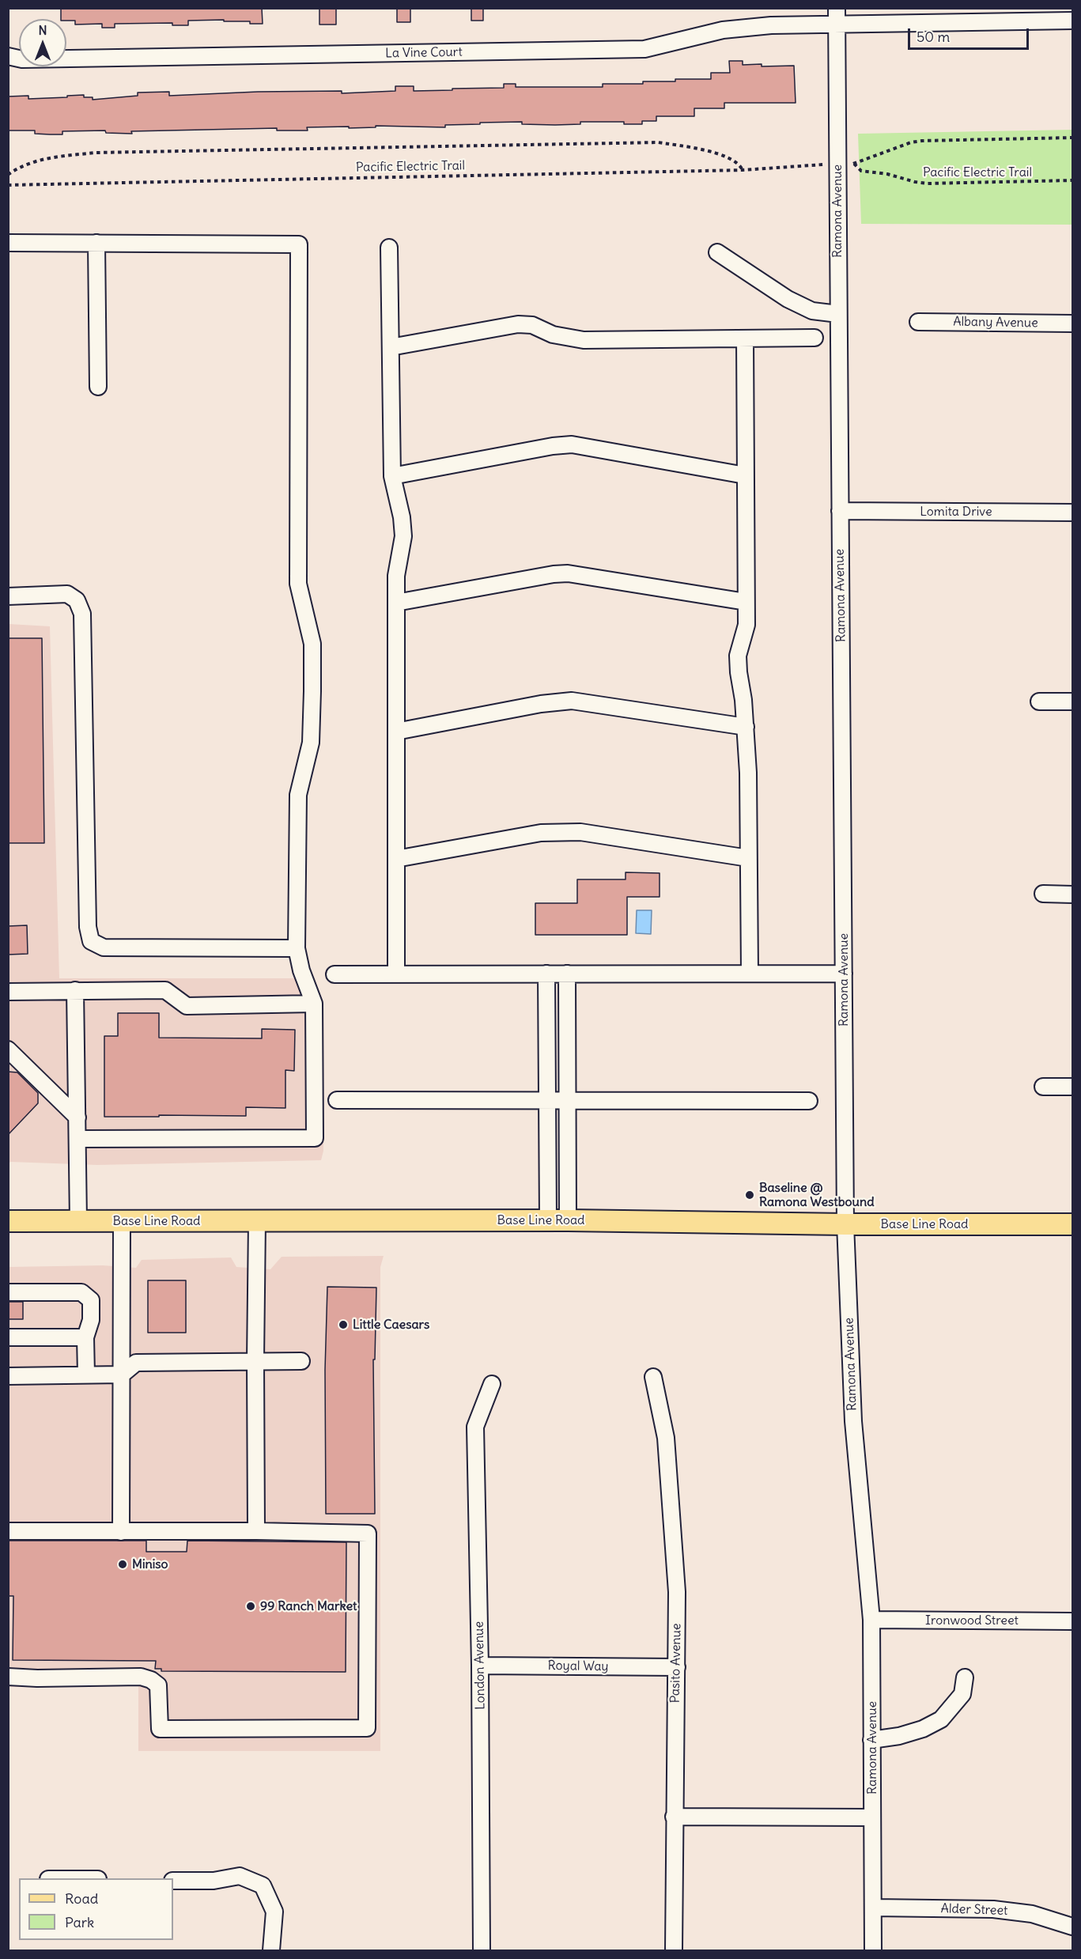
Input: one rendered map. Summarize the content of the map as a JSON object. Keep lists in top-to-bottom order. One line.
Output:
{"streets":{"main road":["Base Line Road"],"street":["La Vine Court","Ramona Avenue","Albany Avenue","Lomita Drive","Ironwood Street","Pasito Avenue","London Avenue","Royal Way","Alder Street"],"path":["Pacific Electric Trail"]},"crossings":[["La Vine Court","Ramona Avenue"],["Ramona Avenue","Lomita Drive"],["Ramona Avenue","Base Line Road"],["Ramona Avenue","Ironwood Street"],["Ramona Avenue","Alder Street"],["Pasito Avenue","Royal Way"],["London Avenue","Royal Way"]],"places":["Baseline @ Ramona Westbound","Little Caesars","Miniso","99 Ranch Market"],"legend":["Road","Park"],"scale_bar":"50 m","north":"top"}
